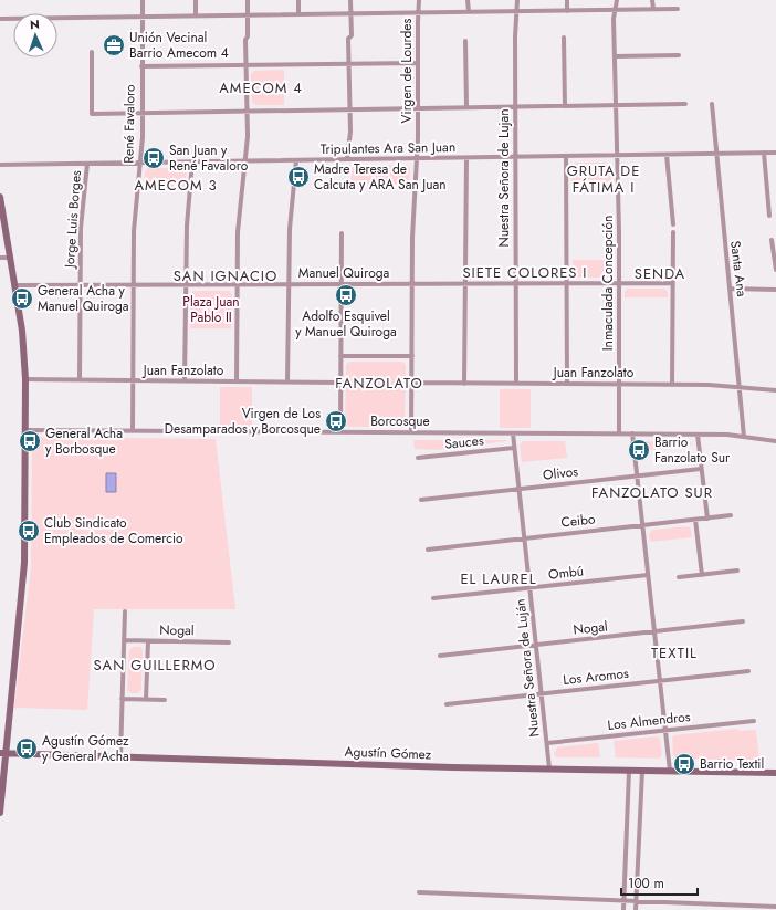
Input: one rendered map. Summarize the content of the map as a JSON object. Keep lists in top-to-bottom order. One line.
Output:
{"streets":{"main road":["Agustín Gómez"],"street":["Virgen de Lourdes","René Favaloro","Tripulantes Ara San Juan","Nuestra Señora de Lujan","Jorge Luis Borges","Santa Ana","Manuel Quiroga","Inmaculada Concepción","Juan Fanzolato","Borcosque","Sauces","Olivos","Ceibo","Ombú","Nogal","Nuestra Señora de Luján","Los Aromos","Los Almendros"]},"crossings":[["Virgen de Lourdes","Tripulantes Ara San Juan"],["Virgen de Lourdes","Manuel Quiroga"],["Virgen de Lourdes","Juan Fanzolato"],["Virgen de Lourdes","Borcosque"],["René Favaloro","Tripulantes Ara San Juan"],["René Favaloro","Manuel Quiroga"],["René Favaloro","Juan Fanzolato"],["René Favaloro","Borcosque"],["Tripulantes Ara San Juan","Nuestra Señora de Lujan"],["Tripulantes Ara San Juan","Jorge Luis Borges"],["Tripulantes Ara San Juan","Santa Ana"],["Tripulantes Ara San Juan","Inmaculada Concepción"],["Nuestra Señora de Lujan","Manuel Quiroga"],["Nuestra Señora de Lujan","Juan Fanzolato"],["Jorge Luis Borges","Manuel Quiroga"],["Jorge Luis Borges","Juan Fanzolato"],["Santa Ana","Juan Fanzolato"],["Santa Ana","Borcosque"],["Manuel Quiroga","Inmaculada Concepción"],["Inmaculada Concepción","Juan Fanzolato"],["Inmaculada Concepción","Borcosque"],["Borcosque","Nuestra Señora de Luján"],["Sauces","Nuestra Señora de Luján"],["Olivos","Nuestra Señora de Luján"],["Ceibo","Nuestra Señora de Luján"],["Ombú","Nuestra Señora de Luján"],["Nogal","Nuestra Señora de Luján"],["Nuestra Señora de Luján","Los Aromos"],["Nuestra Señora de Luján","Los Almendros"],["Nuestra Señora de Luján","Agustín Gómez"]],"districts":["AMECOM 4","GRUTA DE FÁTIMA I","AMECOM 3","SIETE COLORES I","SENDA","SAN IGNACIO","FANZOLATO","FANZOLATO SUR","EL LAUREL","TEXTIL","SAN GUILLERMO"],"parks":["Plaza Juan Pablo II"],"places":{"office":["Unión Vecinal Barrio Amecom 4"],"bus stop":["San Juan y René Favaloro","Madre Teresa de Calcuta y ARA San Juan","Adolfo Esquivel y Manuel Quiroga","General Acha y Manuel Quiroga","Virgen de Los Desamparados y Borcosque","General Acha y Borbosque","Barrio Fanzolato Sur","Club Sindicato Empleados de Comercio","Agustín Gómez y General Acha","Barrio Textil"]},"scale_bar":"100 m","north":"top"}
